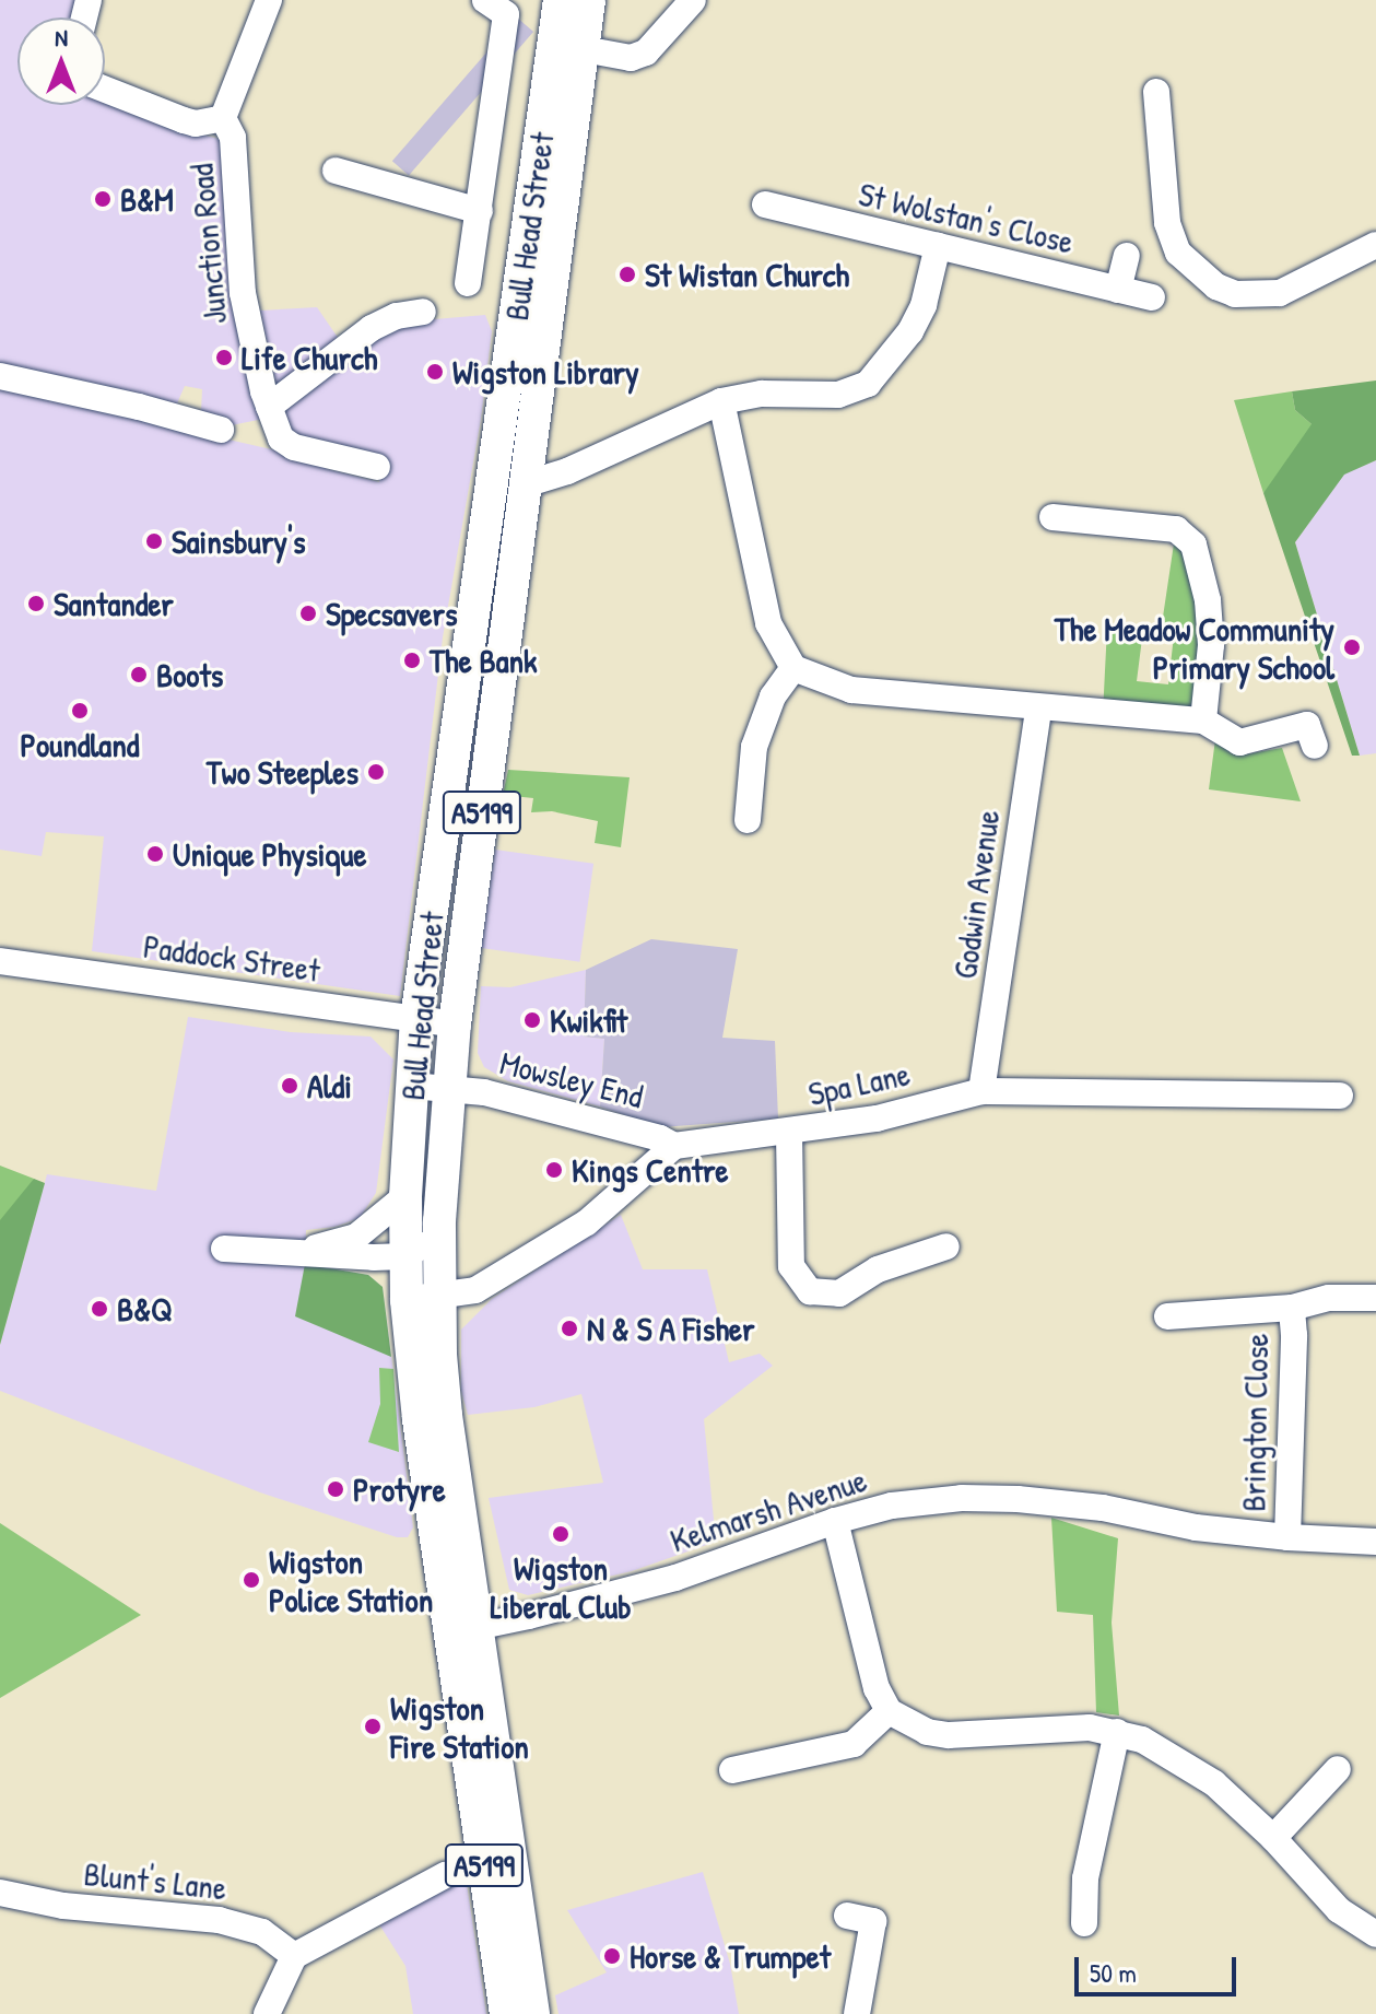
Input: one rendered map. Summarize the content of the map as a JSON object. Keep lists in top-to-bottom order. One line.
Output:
{"streets":{"main road":["Bull Head Street","A5199"],"street":["St Wolstan's Close","Junction Road","Godwin Avenue","Paddock Street","Mowsley End","Spa Lane","Brington Close","Kelmarsh Avenue","Blunt's Lane"]},"crossings":[["Bull Head Street","Paddock Street"],["Bull Head Street","Mowsley End"],["Bull Head Street","Kelmarsh Avenue"],["Godwin Avenue","Spa Lane"],["Mowsley End","Spa Lane"],["Brington Close","Kelmarsh Avenue"]],"places":["B&M","St Wistan Church","Life Church","Wigston Library","Sainsbury's","Santander","Specsavers","The Meadow Community Primary School","The Bank","Boots","Poundland","Two Steeples","Unique Physique","Kwikfit","Aldi","Kings Centre","B&Q","N & S A Fisher","Protyre","Wigston Liberal Club","Wigston Police Station","Wigston Fire Station","Horse & Trumpet"],"scale_bar":"50 m","north":"top"}
